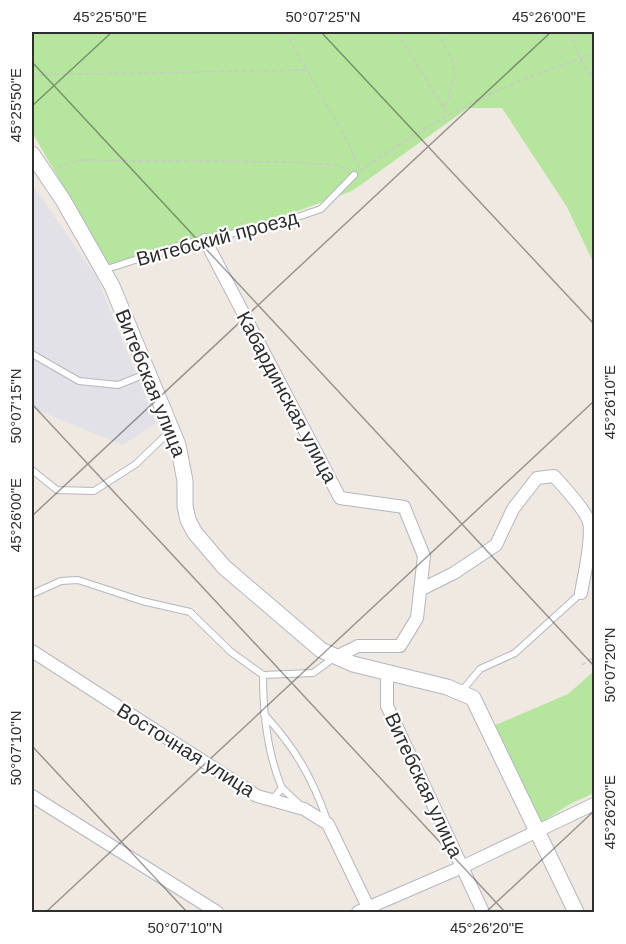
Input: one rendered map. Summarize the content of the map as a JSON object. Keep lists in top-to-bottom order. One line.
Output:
{"streets":{"street":["Витебская улица","Кабардинская улица","Восточная улица"],"lane":["Витебский проезд"]},"crossings":[["Витебский проезд","Витебская улица"],["Витебский проезд","Кабардинская улица"],["Витебская улица","Кабардинская улица"]],"coordinates":["45°25'50\"E","50°07'25\"N","45°26'00\"E","45°26'10\"E","50°07'15\"N","50°07'20\"N","50°07'10\"N","45°26'20\"E"]}
